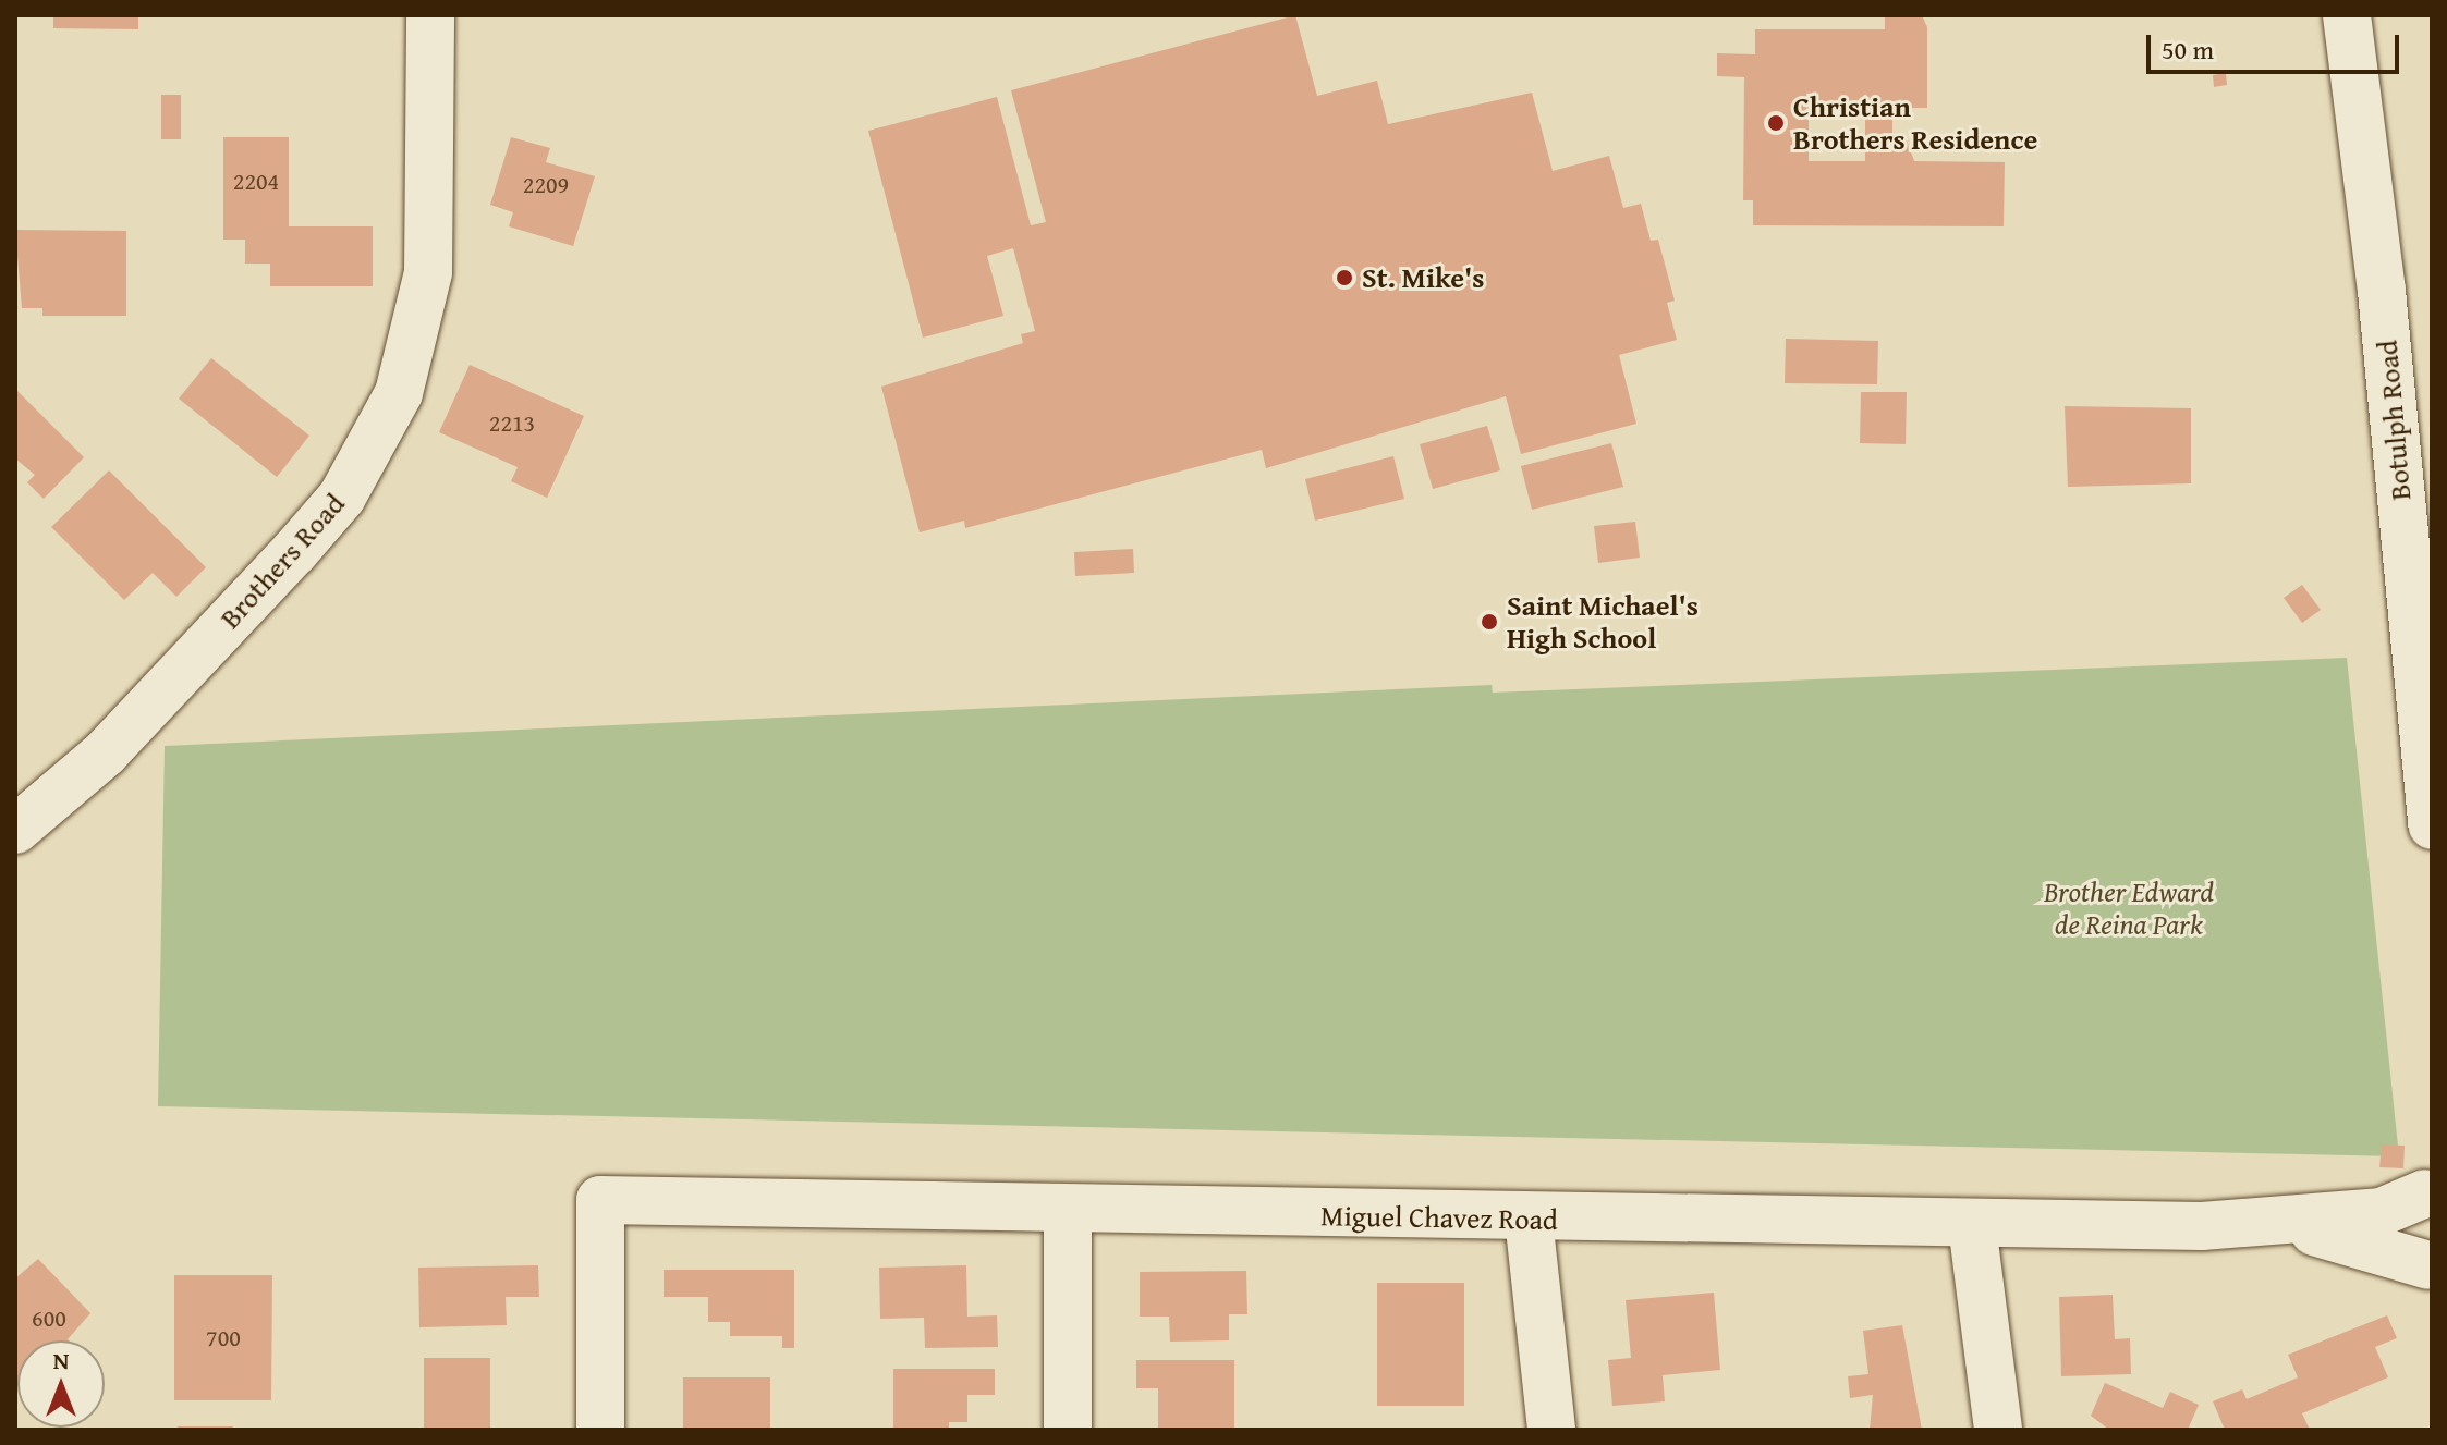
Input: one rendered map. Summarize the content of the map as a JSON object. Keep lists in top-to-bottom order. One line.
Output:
{"streets":{"street":["Botulph Road","Brothers Road","Miguel Chavez Road"]},"parks":["Brother Edward de Reina Park"],"places":["Christian Brothers Residence","St. Mike's","Saint Michael's High School"],"house_numbers":["2204","2209","2213","600","700"],"scale_bar":"50 m","north":"top"}
